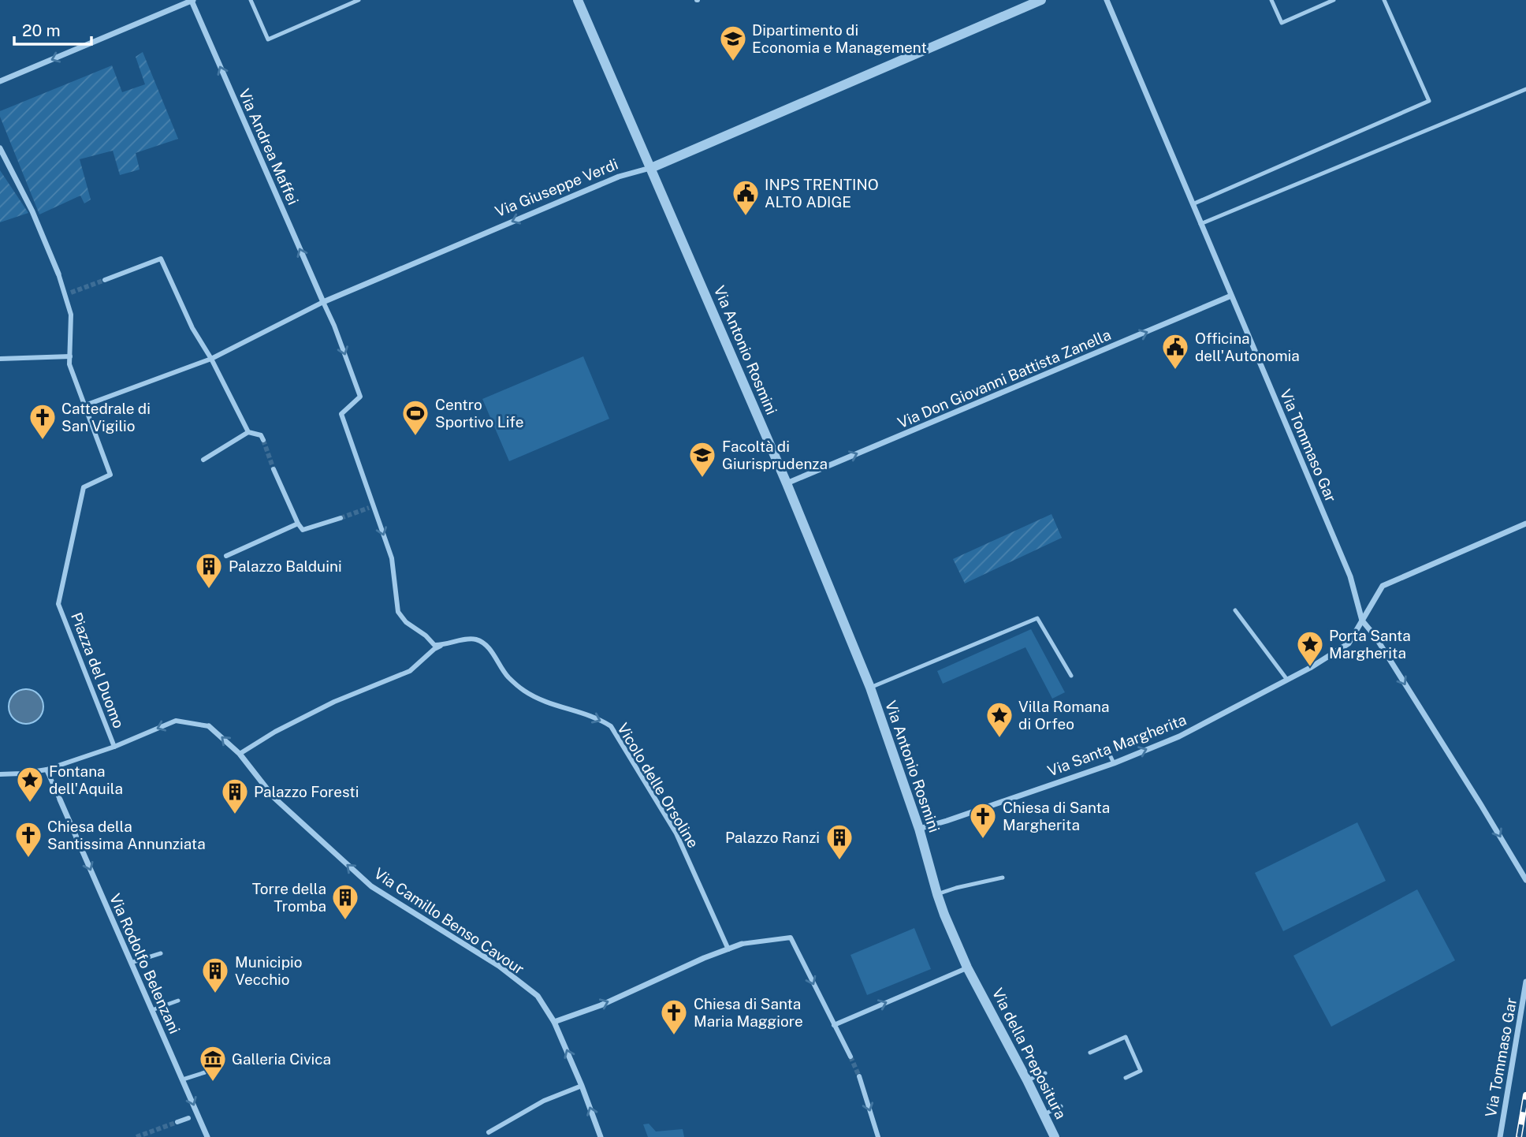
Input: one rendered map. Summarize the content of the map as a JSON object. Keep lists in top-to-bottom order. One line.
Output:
{"streets":{"street":["Via Andrea Maffei","Via Giuseppe Verdi","Via Antonio Rosmini","Via Don Giovanni Battista Zanella","Via Tommaso Gar","Piazza del Duomo","Via Santa Margherita","Vicolo delle Orsoline","Via Camillo Benso Cavour","Via Rodolfo Belenzani","Via della Prepositura"]},"crossings":[["Via Andrea Maffei","Via Giuseppe Verdi"],["Via Giuseppe Verdi","Via Antonio Rosmini"],["Via Giuseppe Verdi","Piazza del Duomo"],["Via Antonio Rosmini","Via Don Giovanni Battista Zanella"],["Via Antonio Rosmini","Via Santa Margherita"],["Via Antonio Rosmini","Via della Prepositura"],["Via Don Giovanni Battista Zanella","Via Tommaso Gar"],["Via Tommaso Gar","Via Santa Margherita"],["Piazza del Duomo","Via Camillo Benso Cavour"]],"one_way":["Via Andrea Maffei","Via Don Giovanni Battista Zanella","Vicolo delle Orsoline","Via Camillo Benso Cavour","Via Rodolfo Belenzani"],"places":{"school or university":["Dipartimento di Economia e Management","Facoltà di Giurisprudenza"],"public building":["INPS TRENTINO ALTO ADIGE","Officina dell'Autonomia"],"sports":["Centro Sportivo Life"],"church":["Cattedrale di San Vigilio","Chiesa di Santa Margherita","Chiesa della Santissima Annunziata","Chiesa di Santa Maria Maggiore"],"building":["Palazzo Balduini","Palazzo Foresti","Palazzo Ranzi","Torre della Tromba","Municipio Vecchio"],"place":["Porta Santa Margherita","Villa Romana di Orfeo","Fontana dell'Aquila"],"museum":["Galleria Civica"]},"scale_bar":"20 m"}
